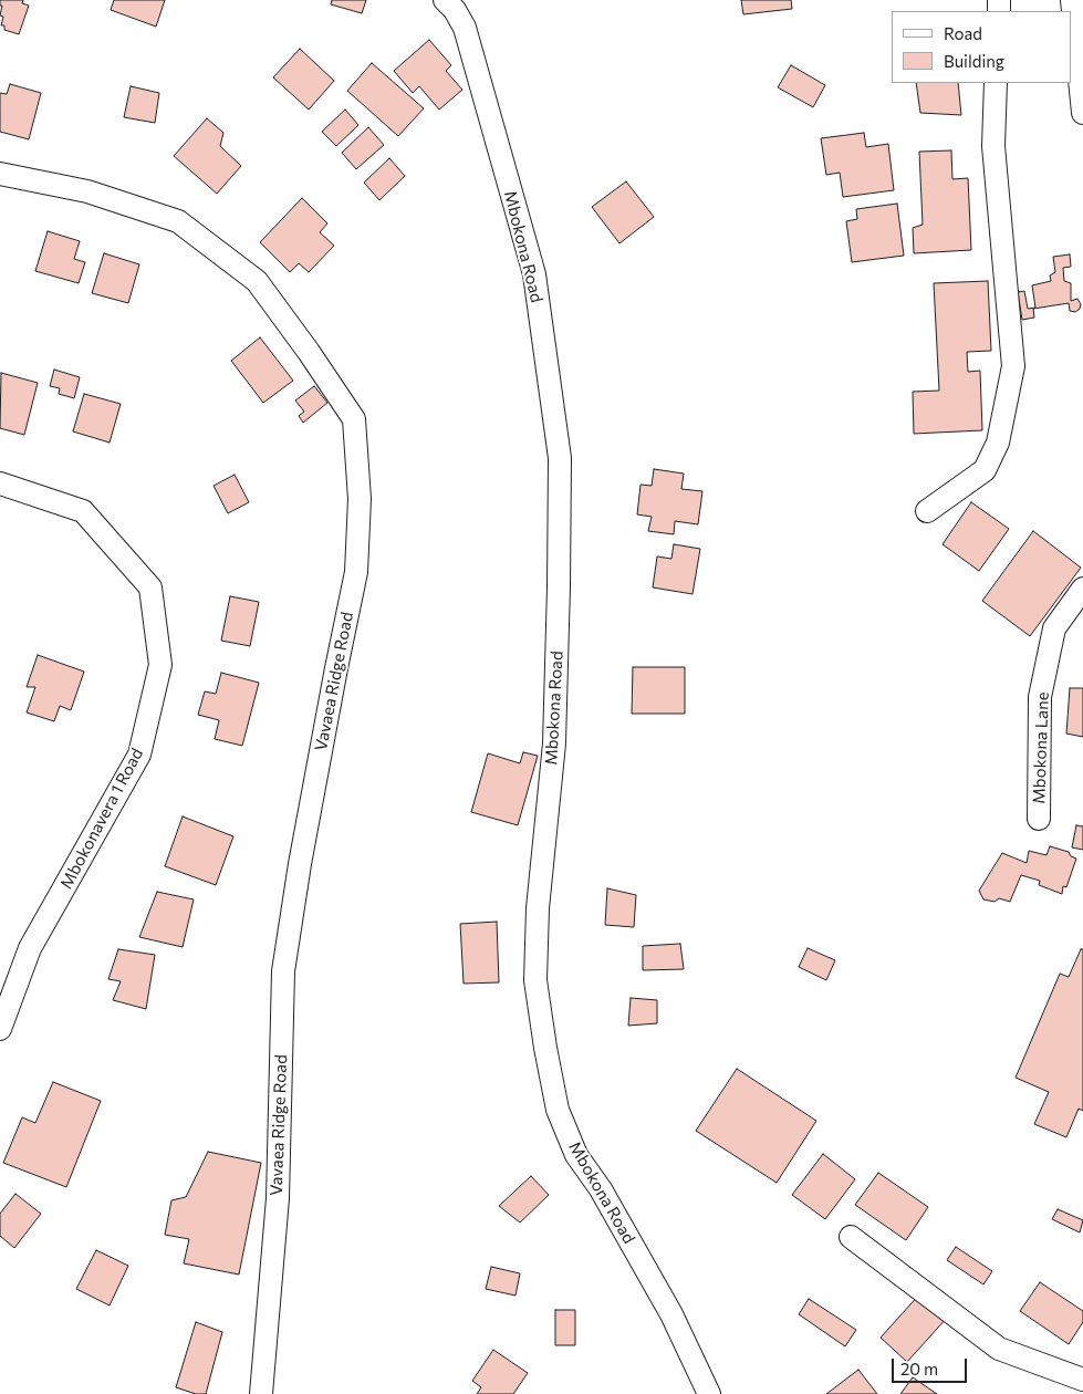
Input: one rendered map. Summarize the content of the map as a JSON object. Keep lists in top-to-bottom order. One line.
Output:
{"streets":{"street":["Mbokona Road","Vavaea Ridge Road","Mbokona Lane","Mbokonavera 1 Road"]},"legend":["Road","Building"],"scale_bar":"20 m"}
